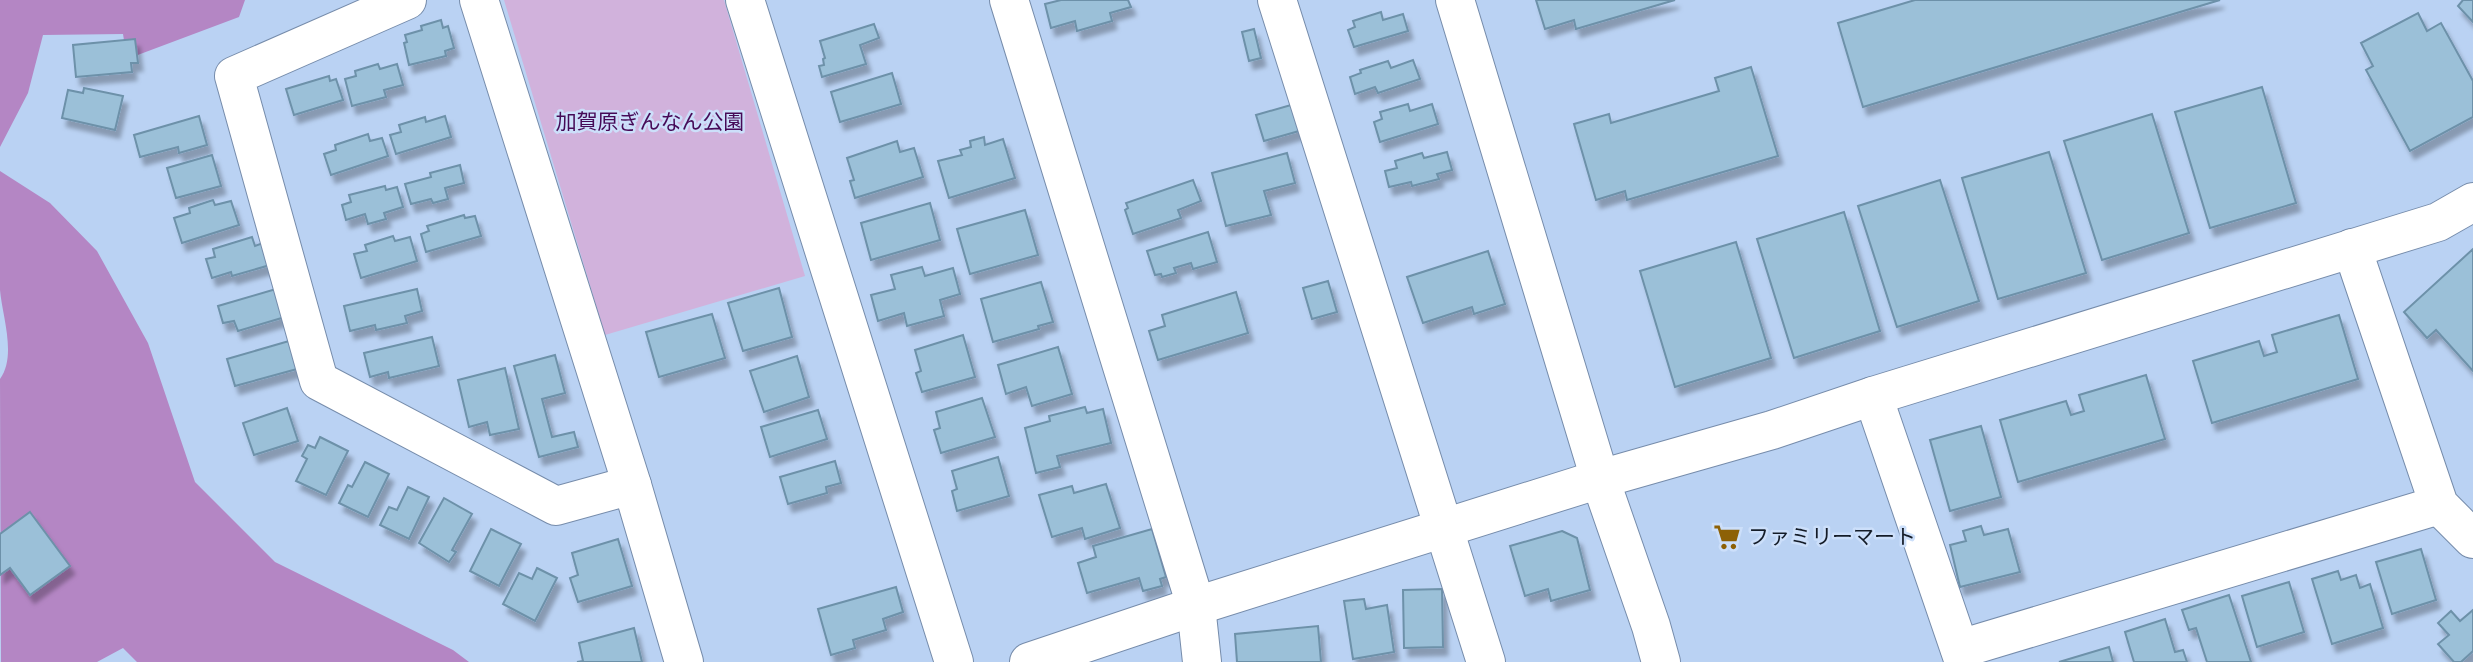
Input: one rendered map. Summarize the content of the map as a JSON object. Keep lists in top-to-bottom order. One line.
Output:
{"parks":["加賀原ぎんなん公園"],"places":{"supermarket":["ファミリーマート"]}}
